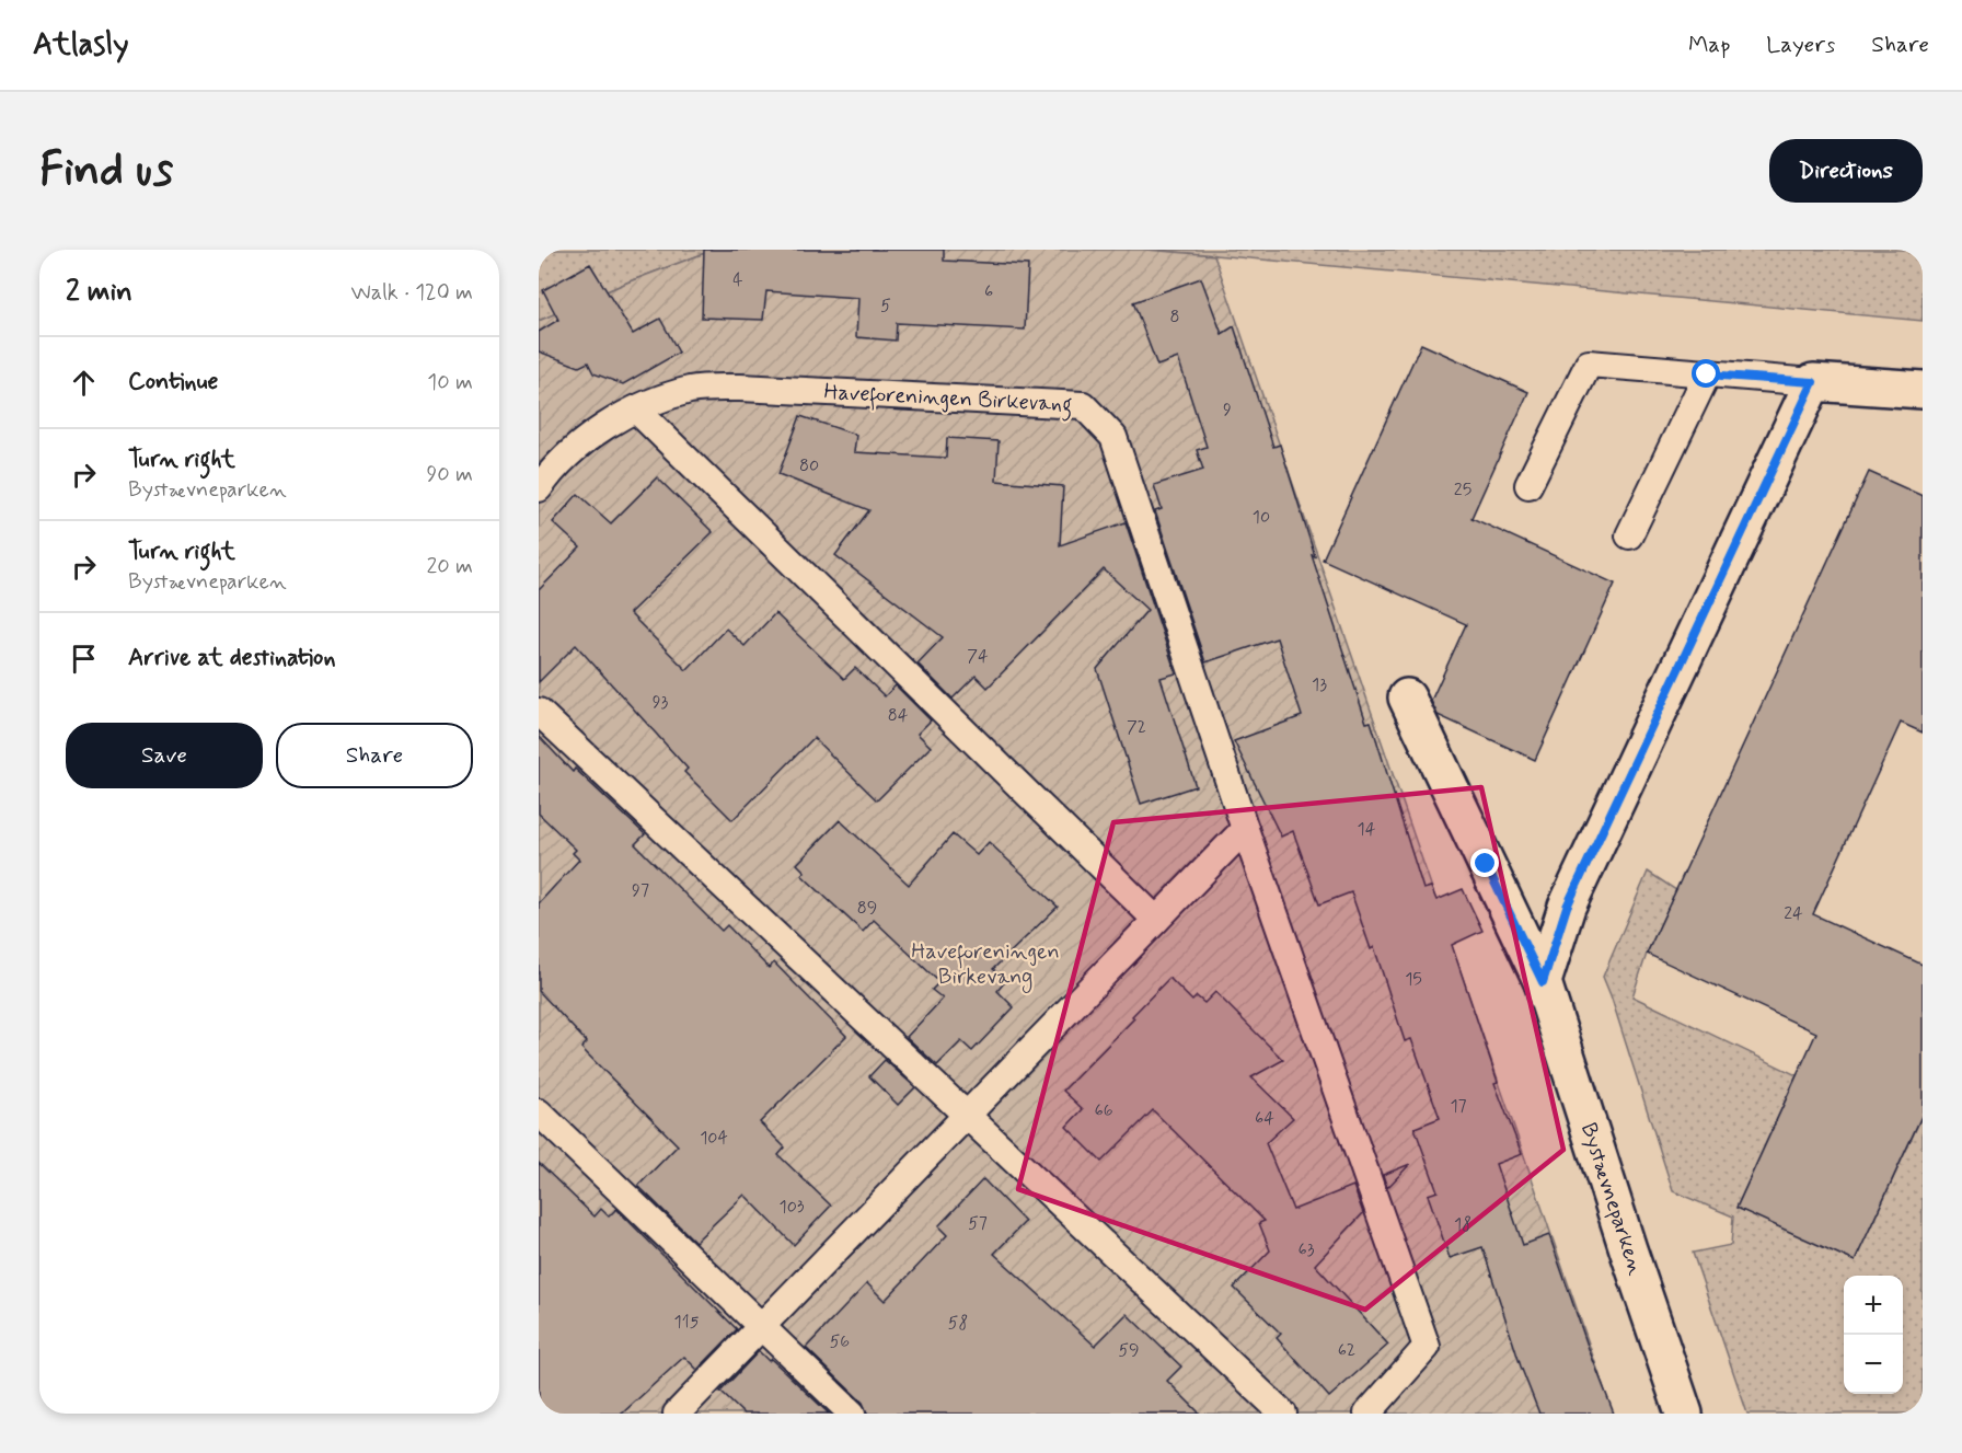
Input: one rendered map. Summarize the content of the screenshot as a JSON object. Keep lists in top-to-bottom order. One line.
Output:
{"streets":{"street":["Bystævneparken"],"lane":["Haveforeningen Birkevang"]},"parks":["Haveforeningen Birkevang"],"house_numbers":["4","6","5","8","9","80","25","10","74","13","93","84","72","14","97","89","24","15","17","66","64","104","103","57","18","63","115","58","56","59","62"],"page":{"header":"Atlasly","nav":["Map","Layers","Share"],"buttons":["Directions",["Save","Share"]],"title":"Find us","heading":["2 min","Walk · 120 m"],"list":[["Continue","10 m"],["Turn right","Bystævneparken","90 m"],["Turn right","Bystævneparken","20 m"],"Arrive at destination"],"map_buttons":["+","−"]}}
